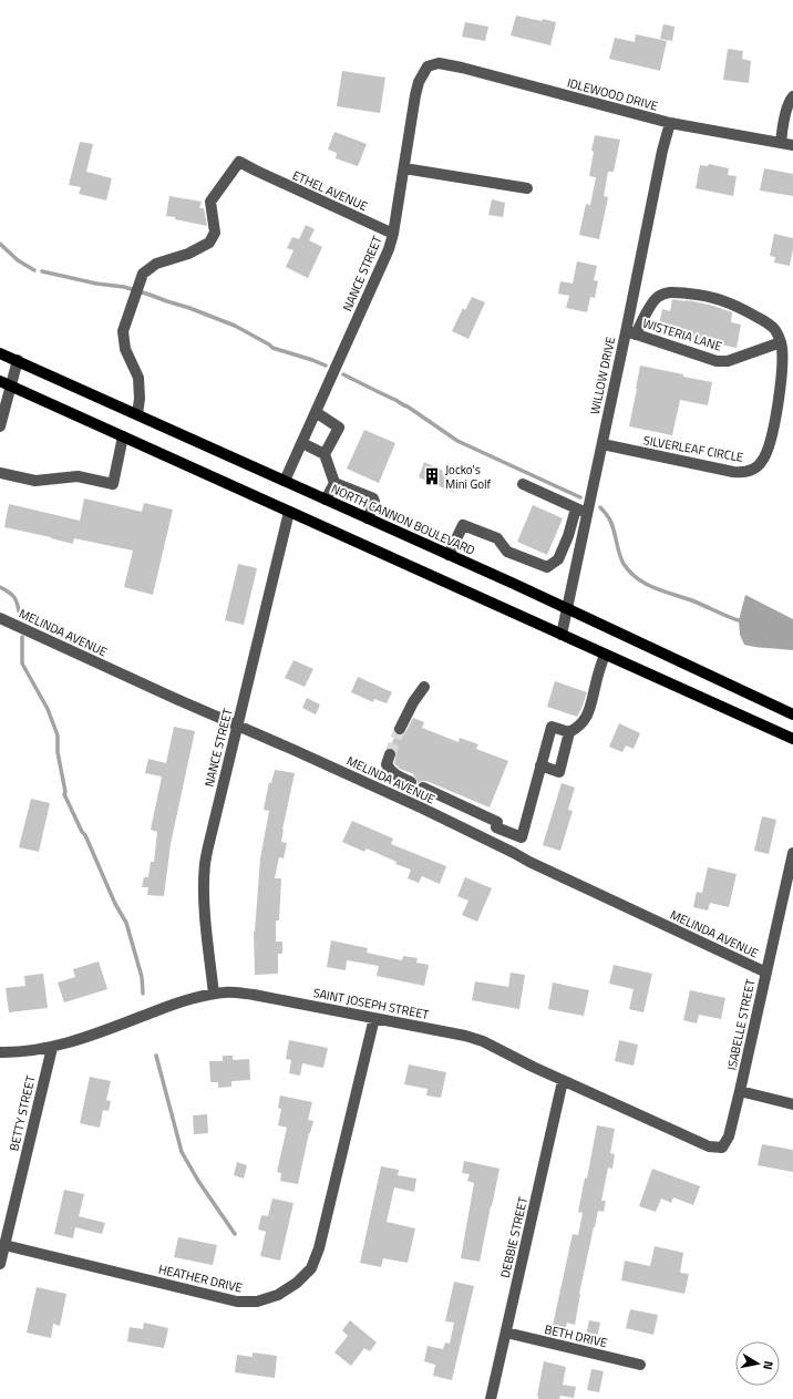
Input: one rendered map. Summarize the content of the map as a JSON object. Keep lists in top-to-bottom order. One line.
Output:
{"streets":{"main road":["NORTH CANNON BOULEVARD"],"street":["IDLEWOOD DRIVE","ETHEL AVENUE","NANCE STREET","WISTERIA LANE","WILLOW DRIVE","SILVERLEAF CIRCLE","MELINDA AVENUE","SAINT JOSEPH STREET","ISABELLE STREET","BETTY STREET","DEBBIE STREET","HEATHER DRIVE","BETH DRIVE"]},"crossings":[["IDLEWOOD DRIVE","NANCE STREET"],["IDLEWOOD DRIVE","WILLOW DRIVE"],["ETHEL AVENUE","NANCE STREET"],["ETHEL AVENUE","NORTH CANNON BOULEVARD"],["NANCE STREET","NORTH CANNON BOULEVARD"],["NANCE STREET","MELINDA AVENUE"],["NANCE STREET","SAINT JOSEPH STREET"],["WISTERIA LANE","WILLOW DRIVE"],["WISTERIA LANE","SILVERLEAF CIRCLE"],["WILLOW DRIVE","SILVERLEAF CIRCLE"],["WILLOW DRIVE","NORTH CANNON BOULEVARD"],["MELINDA AVENUE","ISABELLE STREET"],["SAINT JOSEPH STREET","ISABELLE STREET"],["SAINT JOSEPH STREET","BETTY STREET"],["SAINT JOSEPH STREET","DEBBIE STREET"],["SAINT JOSEPH STREET","HEATHER DRIVE"],["BETTY STREET","HEATHER DRIVE"],["DEBBIE STREET","BETH DRIVE"]],"places":{"building":["Jocko's Mini Golf"]},"north":"right"}
